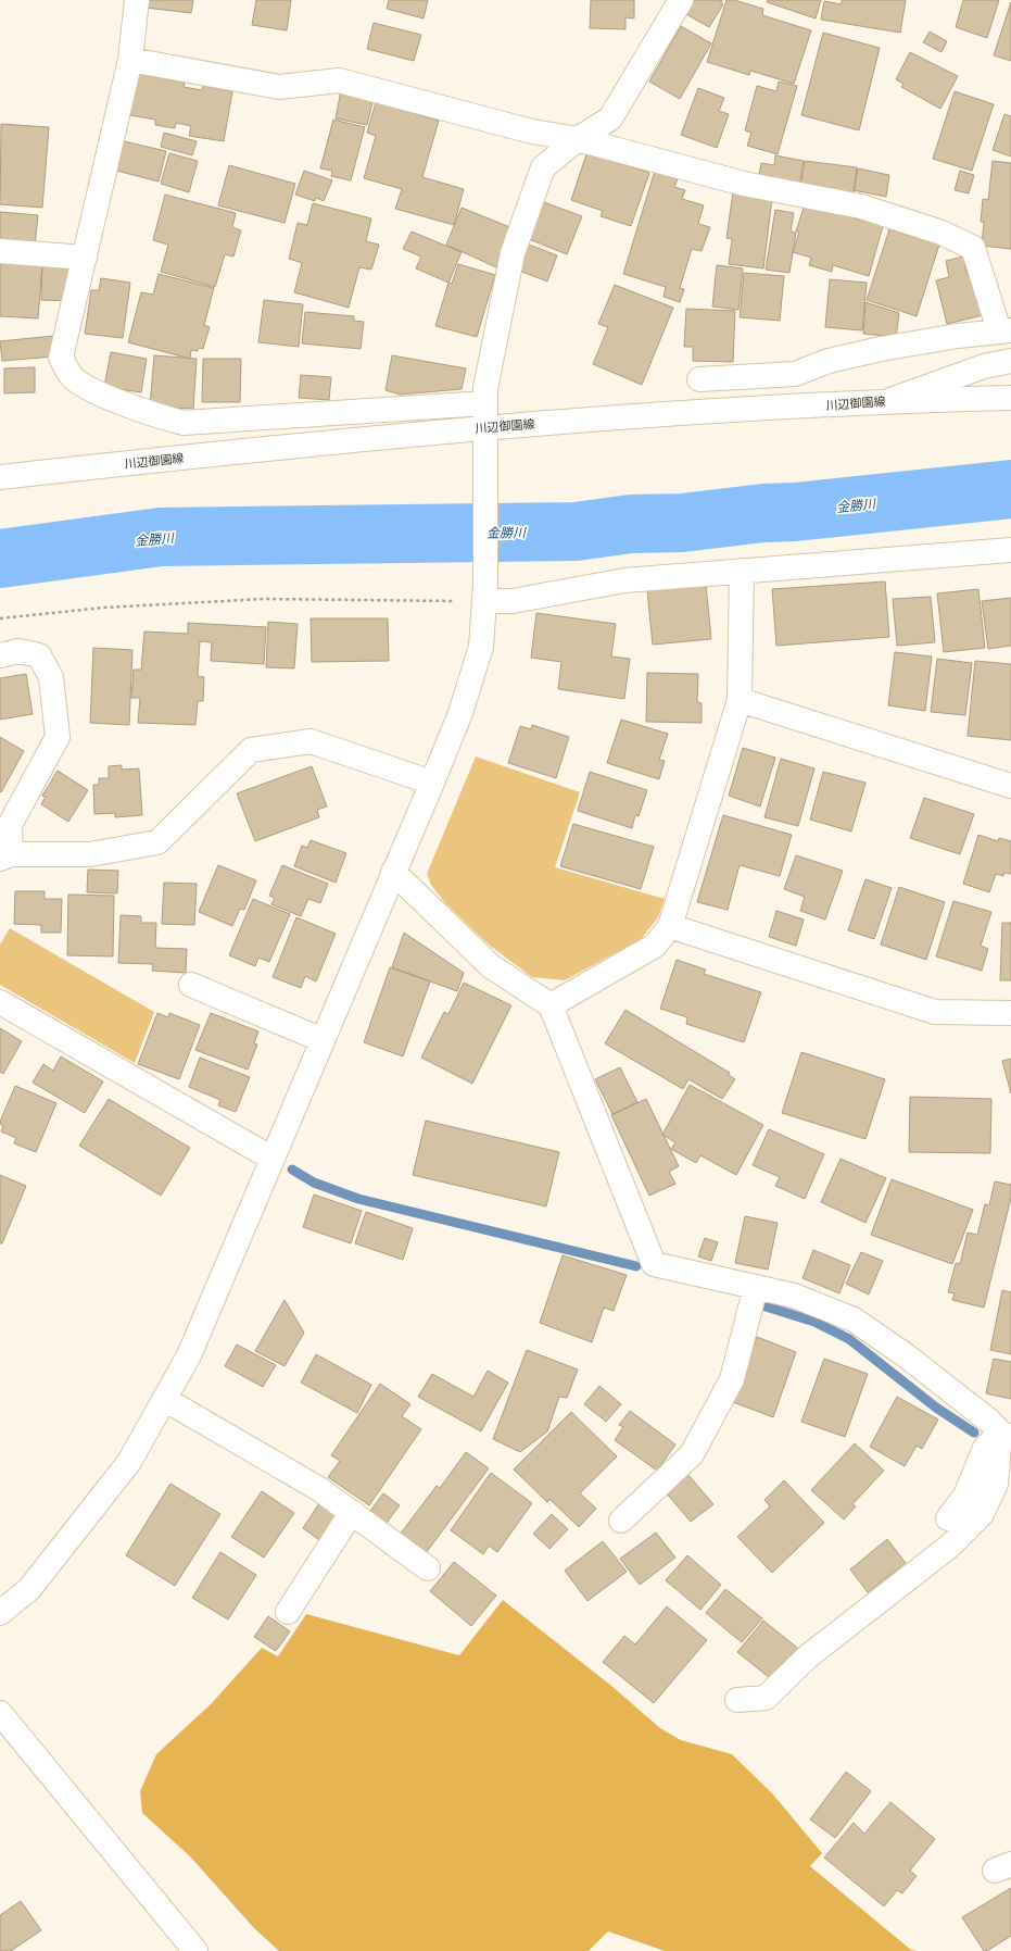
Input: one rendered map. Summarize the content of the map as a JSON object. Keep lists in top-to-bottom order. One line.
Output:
{"streets":{"street":["川辺御園線"]},"water":["金勝川"]}
